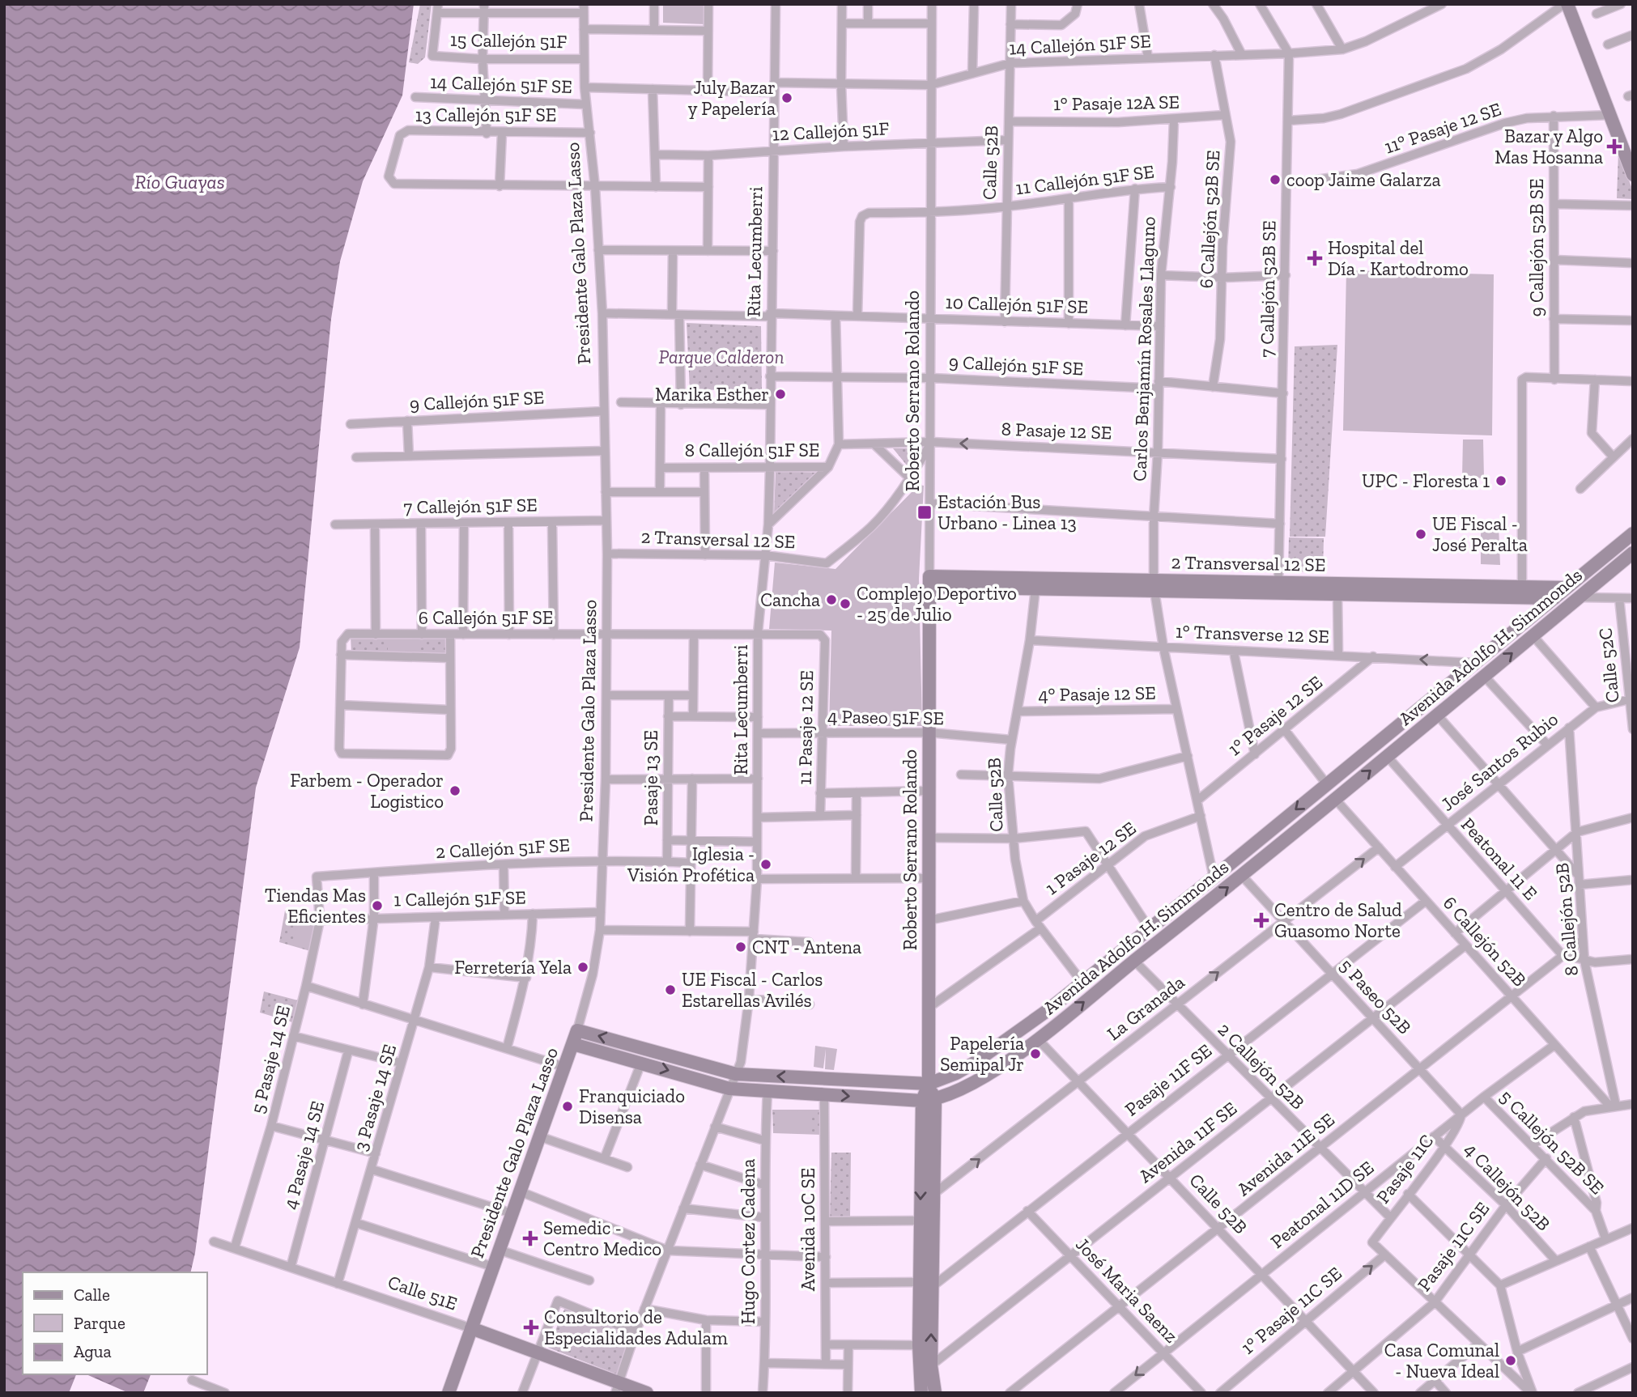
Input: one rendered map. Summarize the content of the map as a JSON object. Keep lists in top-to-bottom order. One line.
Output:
{"streets":{"street":["15 Callejón 51F","14 Callejón 51F SE","1° Pasaje 12A SE","13 Callejón 51F SE","11° Pasaje 12 SE","12 Callejón 51F","Calle 52B","11 Callejón 51F SE","6 Callejón 52B SE","9 Callejón 52B SE","Rita Lecumberri","Presidente Galo Plaza Lasso","7 Callejón 52B SE","10 Callejón 51F SE","Carlos Benjamín Rosales Llaguno","9 Callejón 51F SE","Roberto Serrano Rolando","8 Pasaje 12 SE","8 Callejón 51F SE","7 Callejón 51F SE","2 Transversal 12 SE","6 Callejón 51F SE","1° Transverse 12 SE","Avenida Adolfo H. Simmonds","Calle 52C","4° Pasaje 12 SE","1° Pasaje 12 SE","4 Paseo 51F SE","11 Pasaje 12 SE","José Santos Rubio","Pasaje 13 SE","2 Callejón 51F SE","1 Pasaje 12 SE","Peatonal 11 E","1 Callejón 51F SE","8 Callejón 52B","6 Callejón 52B","5 Paseo 52B","La Granada","5 Pasaje 14 SE","2 Callejón 52B","Pasaje 11F SE","3 Pasaje 14 SE","Avenida 11F SE","5 Callejón 52B SE","Avenida 11E SE","4 Pasaje 14 SE","Pasaje 11C","4 Callejón 52B","Peatonal 11D SE","Avenida 10C SE","Hugo Cortez Cadena","Pasaje 11C SE","José Maria Saenz","Calle 51E","1° Pasaje 11C SE"]},"crossings":[["15 Callejón 51F","Presidente Galo Plaza Lasso"],["14 Callejón 51F SE","Calle 52B"],["14 Callejón 51F SE","6 Callejón 52B SE"],["14 Callejón 51F SE","Rita Lecumberri"],["14 Callejón 51F SE","Presidente Galo Plaza Lasso"],["14 Callejón 51F SE","7 Callejón 52B SE"],["14 Callejón 51F SE","Roberto Serrano Rolando"],["1° Pasaje 12A SE","Calle 52B"],["1° Pasaje 12A SE","6 Callejón 52B SE"],["1° Pasaje 12A SE","Carlos Benjamín Rosales Llaguno"],["13 Callejón 51F SE","Presidente Galo Plaza Lasso"],["11° Pasaje 12 SE","9 Callejón 52B SE"],["11° Pasaje 12 SE","7 Callejón 52B SE"],["12 Callejón 51F","Calle 52B"],["12 Callejón 51F","Rita Lecumberri"],["12 Callejón 51F","Roberto Serrano Rolando"],["Calle 52B","11 Callejón 51F SE"],["Calle 52B","10 Callejón 51F SE"],["Calle 52B","2 Transversal 12 SE"],["Calle 52B","1° Transverse 12 SE"],["Calle 52B","Avenida Adolfo H. Simmonds"],["Calle 52B","4° Pasaje 12 SE"],["Calle 52B","4 Paseo 51F SE"],["Calle 52B","1 Pasaje 12 SE"],["Calle 52B","La Granada"],["Calle 52B","Pasaje 11F SE"],["Calle 52B","Avenida 11F SE"],["Calle 52B","Avenida 11E SE"],["Calle 52B","Peatonal 11D SE"],["Calle 52B","Pasaje 11C SE"],["Calle 52B","1° Pasaje 11C SE"],["11 Callejón 51F SE","10 Callejón 51F SE"],["11 Callejón 51F SE","Carlos Benjamín Rosales Llaguno"],["11 Callejón 51F SE","Roberto Serrano Rolando"],["6 Callejón 52B SE","9 Callejón 51F SE"],["Rita Lecumberri","10 Callejón 51F SE"],["Rita Lecumberri","9 Callejón 51F SE"],["Rita Lecumberri","8 Callejón 51F SE"],["Rita Lecumberri","2 Transversal 12 SE"],["Rita Lecumberri","6 Callejón 51F SE"],["Rita Lecumberri","Avenida Adolfo H. Simmonds"],["Rita Lecumberri","4 Paseo 51F SE"],["Rita Lecumberri","Calle 51E"],["Presidente Galo Plaza Lasso","10 Callejón 51F SE"],["Presidente Galo Plaza Lasso","9 Callejón 51F SE"],["Presidente Galo Plaza Lasso","7 Callejón 51F SE"],["Presidente Galo Plaza Lasso","2 Transversal 12 SE"],["Presidente Galo Plaza Lasso","6 Callejón 51F SE"],["Presidente Galo Plaza Lasso","Avenida Adolfo H. Simmonds"],["Presidente Galo Plaza Lasso","2 Callejón 51F SE"],["Presidente Galo Plaza Lasso","1 Callejón 51F SE"],["Presidente Galo Plaza Lasso","Calle 51E"],["7 Callejón 52B SE","9 Callejón 51F SE"],["7 Callejón 52B SE","8 Pasaje 12 SE"],["7 Callejón 52B SE","2 Transversal 12 SE"],["10 Callejón 51F SE","Carlos Benjamín Rosales Llaguno"],["10 Callejón 51F SE","Roberto Serrano Rolando"],["Carlos Benjamín Rosales Llaguno","9 Callejón 51F SE"],["Carlos Benjamín Rosales Llaguno","8 Pasaje 12 SE"],["Carlos Benjamín Rosales Llaguno","2 Transversal 12 SE"],["Carlos Benjamín Rosales Llaguno","1° Transverse 12 SE"],["Carlos Benjamín Rosales Llaguno","Avenida Adolfo H. Simmonds"],["Carlos Benjamín Rosales Llaguno","4° Pasaje 12 SE"],["Carlos Benjamín Rosales Llaguno","1° Pasaje 12 SE"],["Carlos Benjamín Rosales Llaguno","1 Pasaje 12 SE"],["9 Callejón 51F SE","Roberto Serrano Rolando"],["Roberto Serrano Rolando","8 Pasaje 12 SE"],["Roberto Serrano Rolando","8 Callejón 51F SE"],["Roberto Serrano Rolando","2 Transversal 12 SE"],["Roberto Serrano Rolando","Avenida Adolfo H. Simmonds"],["Roberto Serrano Rolando","4 Paseo 51F SE"],["Roberto Serrano Rolando","1 Pasaje 12 SE"],["Roberto Serrano Rolando","La Granada"],["Roberto Serrano Rolando","Pasaje 11F SE"],["Roberto Serrano Rolando","Avenida 11F SE"],["8 Pasaje 12 SE","8 Callejón 51F SE"],["2 Transversal 12 SE","Avenida Adolfo H. Simmonds"],["6 Callejón 51F SE","11 Pasaje 12 SE"],["1° Transverse 12 SE","Avenida Adolfo H. Simmonds"],["1° Transverse 12 SE","1° Pasaje 12 SE"],["Avenida Adolfo H. Simmonds","Peatonal 11 E"],["Avenida Adolfo H. Simmonds","6 Callejón 52B"],["Avenida Adolfo H. Simmonds","5 Paseo 52B"],["Avenida Adolfo H. Simmonds","2 Callejón 52B"],["Avenida Adolfo H. Simmonds","Avenida 10C SE"],["Avenida Adolfo H. Simmonds","Hugo Cortez Cadena"],["Calle 52C","José Santos Rubio"],["4 Paseo 51F SE","11 Pasaje 12 SE"],["José Santos Rubio","Peatonal 11 E"],["José Santos Rubio","8 Callejón 52B"],["José Santos Rubio","6 Callejón 52B"],["Pasaje 13 SE","2 Callejón 51F SE"],["2 Callejón 51F SE","5 Pasaje 14 SE"],["Peatonal 11 E","Avenida 11E SE"],["1 Callejón 51F SE","5 Pasaje 14 SE"],["1 Callejón 51F SE","3 Pasaje 14 SE"],["8 Callejón 52B","6 Callejón 52B"],["8 Callejón 52B","Avenida 11E SE"],["6 Callejón 52B","La Granada"],["6 Callejón 52B","Pasaje 11F SE"],["6 Callejón 52B","Avenida 11F SE"],["6 Callejón 52B","Avenida 11E SE"],["6 Callejón 52B","Peatonal 11D SE"],["5 Paseo 52B","La Granada"],["5 Paseo 52B","Pasaje 11F SE"],["5 Paseo 52B","Avenida 11F SE"],["5 Paseo 52B","Avenida 11E SE"],["5 Paseo 52B","Pasaje 11C"],["5 Paseo 52B","Peatonal 11D SE"],["La Granada","2 Callejón 52B"],["5 Pasaje 14 SE","Calle 51E"],["2 Callejón 52B","Pasaje 11F SE"],["2 Callejón 52B","Avenida 11F SE"],["2 Callejón 52B","Avenida 11E SE"],["2 Callejón 52B","Pasaje 11C"],["2 Callejón 52B","Peatonal 11D SE"],["Pasaje 11F SE","José Maria Saenz"],["3 Pasaje 14 SE","Calle 51E"],["Avenida 11F SE","José Maria Saenz"],["5 Callejón 52B SE","Peatonal 11D SE"],["5 Callejón 52B SE","Pasaje 11C SE"],["Avenida 11E SE","José Maria Saenz"],["4 Pasaje 14 SE","Calle 51E"],["Pasaje 11C","4 Callejón 52B"],["Pasaje 11C","Peatonal 11D SE"],["Pasaje 11C","1° Pasaje 11C SE"],["4 Callejón 52B","Peatonal 11D SE"],["4 Callejón 52B","Pasaje 11C SE"],["Peatonal 11D SE","José Maria Saenz"]],"one_way":["La Granada","1° Pasaje 11C SE"],"water":["Río Guayas"],"parks":["Parque Calderon"],"places":{"other":["July Bazar y Papelería","coop Jaime Galarza","Marika Esther","UPC - Floresta 1","UE Fiscal - José Peralta","Cancha","Complejo Deportivo - 25 de Julio","Farbem - Operador Logistico","Iglesia - Visión Profética","Tiendas Mas Eficientes","CNT - Antena","Ferretería Yela","UE Fiscal - Carlos Estarellas Avilés","Papelería Semipal Jr","Franquiciado Disensa","Casa Comunal - Nueva Ideal"],"health":["Bazar y Algo Mas Hosanna","Hospital del Día - Kartodromo","Centro de Salud Guasomo Norte","Semedic - Centro Medico","Consultorio de Especialidades Adulam"],"transit":["Estación Bus Urbano - Linea 13"]},"legend":["Calle","Parque","Agua"]}
